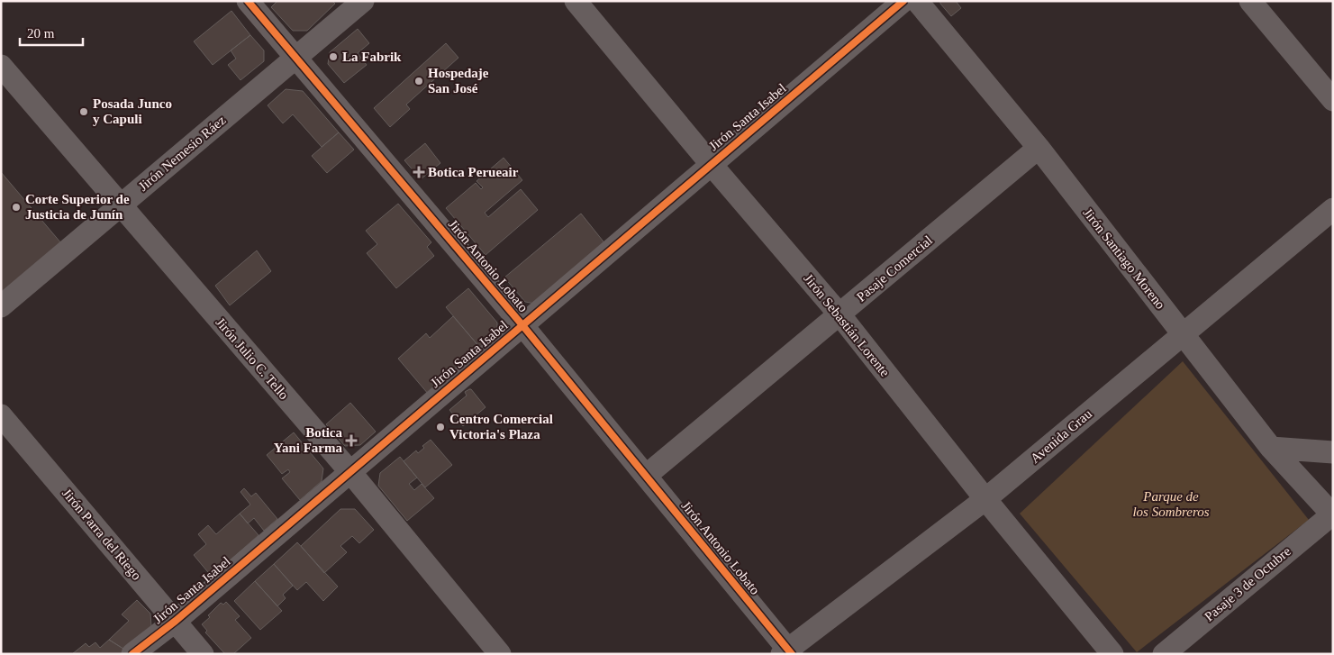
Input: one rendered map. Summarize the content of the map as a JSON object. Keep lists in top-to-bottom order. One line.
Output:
{"streets":{"street":["Jirón Santa Isabel","Jirón Nemesio Ráez","Jirón Santiago Moreno","Jirón Antonio Lobato","Pasaje Comercial","Jirón Sebastián Lorente","Jirón Julio C. Tello","Avenida Grau","Jirón Parra del Riego","Pasaje 3 de Octubre"]},"crossings":[["Jirón Santa Isabel","Jirón Antonio Lobato"],["Jirón Santa Isabel","Jirón Sebastián Lorente"],["Jirón Santa Isabel","Jirón Julio C. Tello"],["Jirón Santa Isabel","Jirón Parra del Riego"],["Jirón Nemesio Ráez","Jirón Antonio Lobato"],["Jirón Nemesio Ráez","Jirón Julio C. Tello"],["Jirón Santiago Moreno","Pasaje Comercial"],["Jirón Santiago Moreno","Avenida Grau"],["Jirón Santiago Moreno","Pasaje 3 de Octubre"],["Jirón Antonio Lobato","Pasaje Comercial"],["Jirón Antonio Lobato","Avenida Grau"],["Pasaje Comercial","Jirón Sebastián Lorente"],["Jirón Sebastián Lorente","Avenida Grau"]],"parks":["Parque de los Sombreros"],"places":{"other":["La Fabrik","Hospedaje San José","Posada Junco y Capuli","Corte Superior de Justicia de Junín","Centro Comercial Victoria's Plaza"],"health":["Botica Perueair","Botica Yani Farma"]},"scale_bar":"20 m"}
